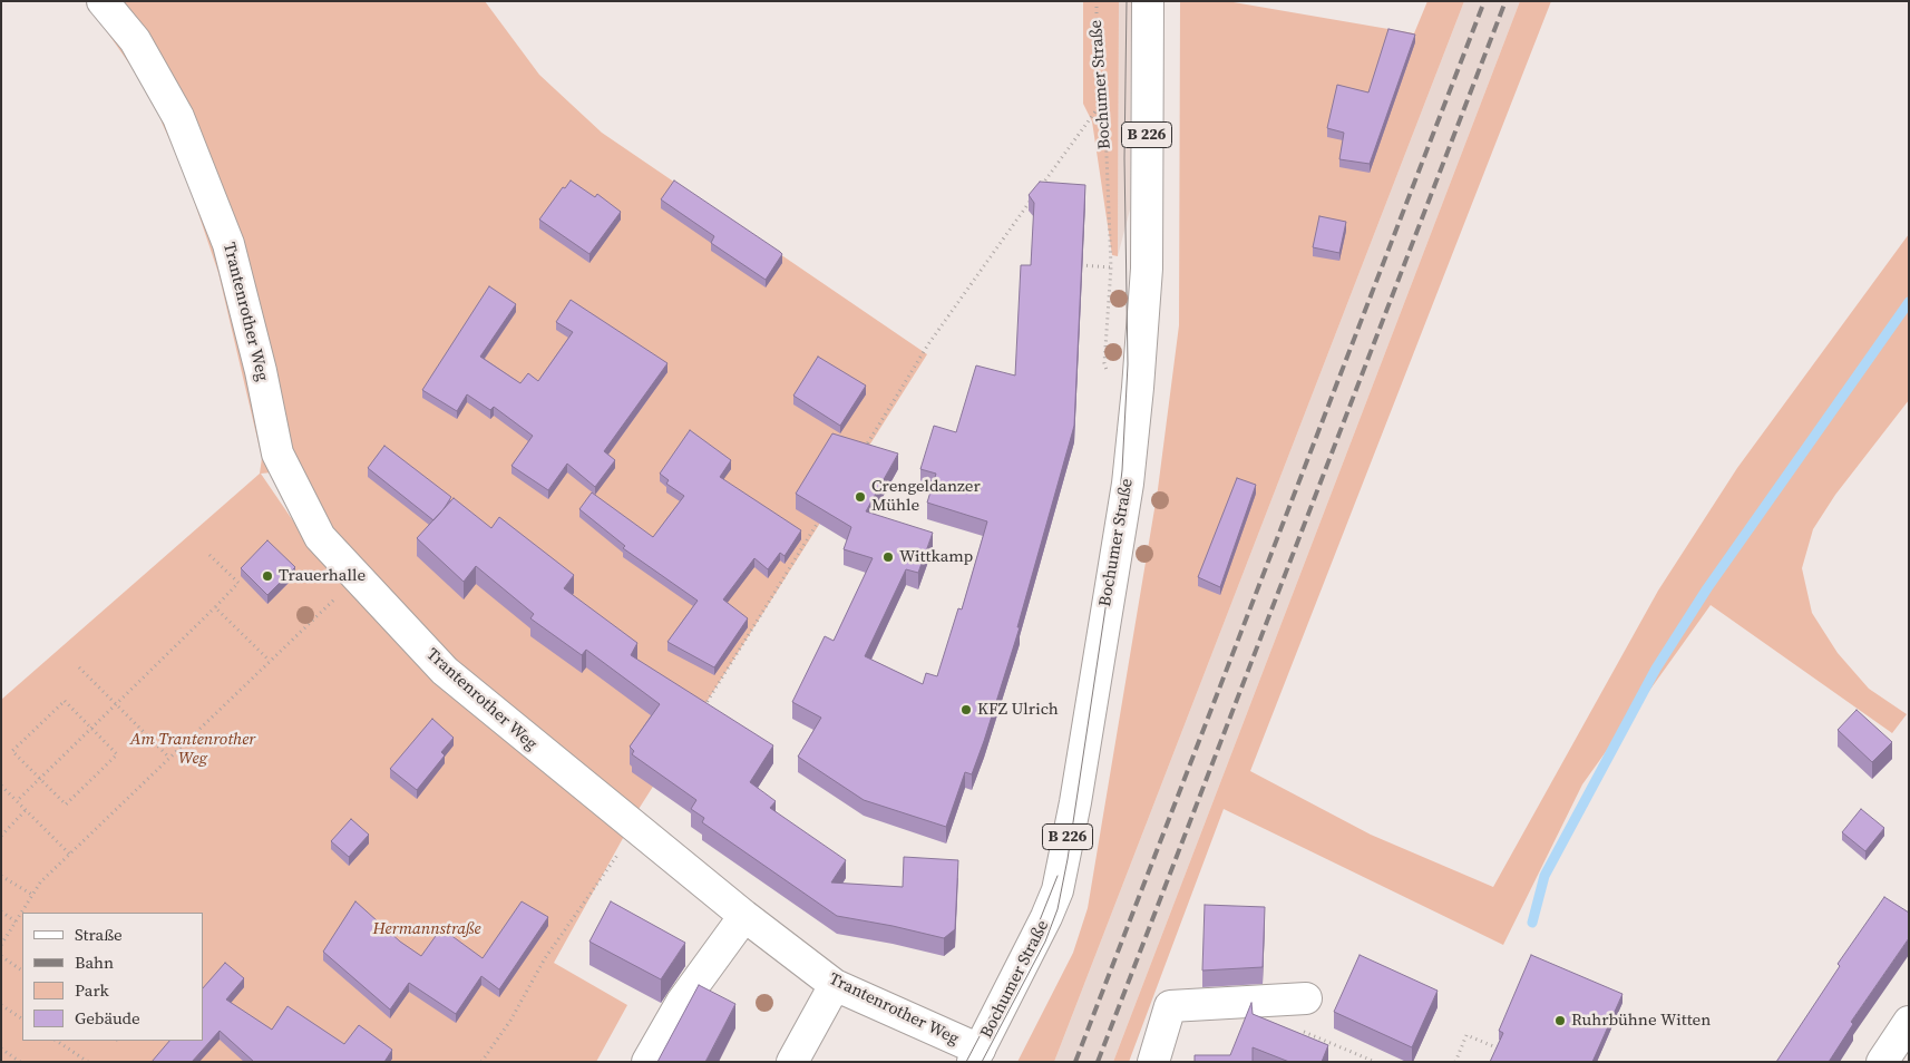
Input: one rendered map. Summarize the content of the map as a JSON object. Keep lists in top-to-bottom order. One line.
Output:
{"streets":{"street":["Bochumer Straße","B 226","Trantenrother Weg"]},"crossings":[["Bochumer Straße","Trantenrother Weg"]],"parks":["Am Trantenrother Weg","Hermannstraße"],"places":["Crengeldanzer Mühle","Wittkamp","Trauerhalle","KFZ Ulrich","Ruhrbühne Witten"],"legend":["Straße","Bahn","Park","Gebäude"]}
